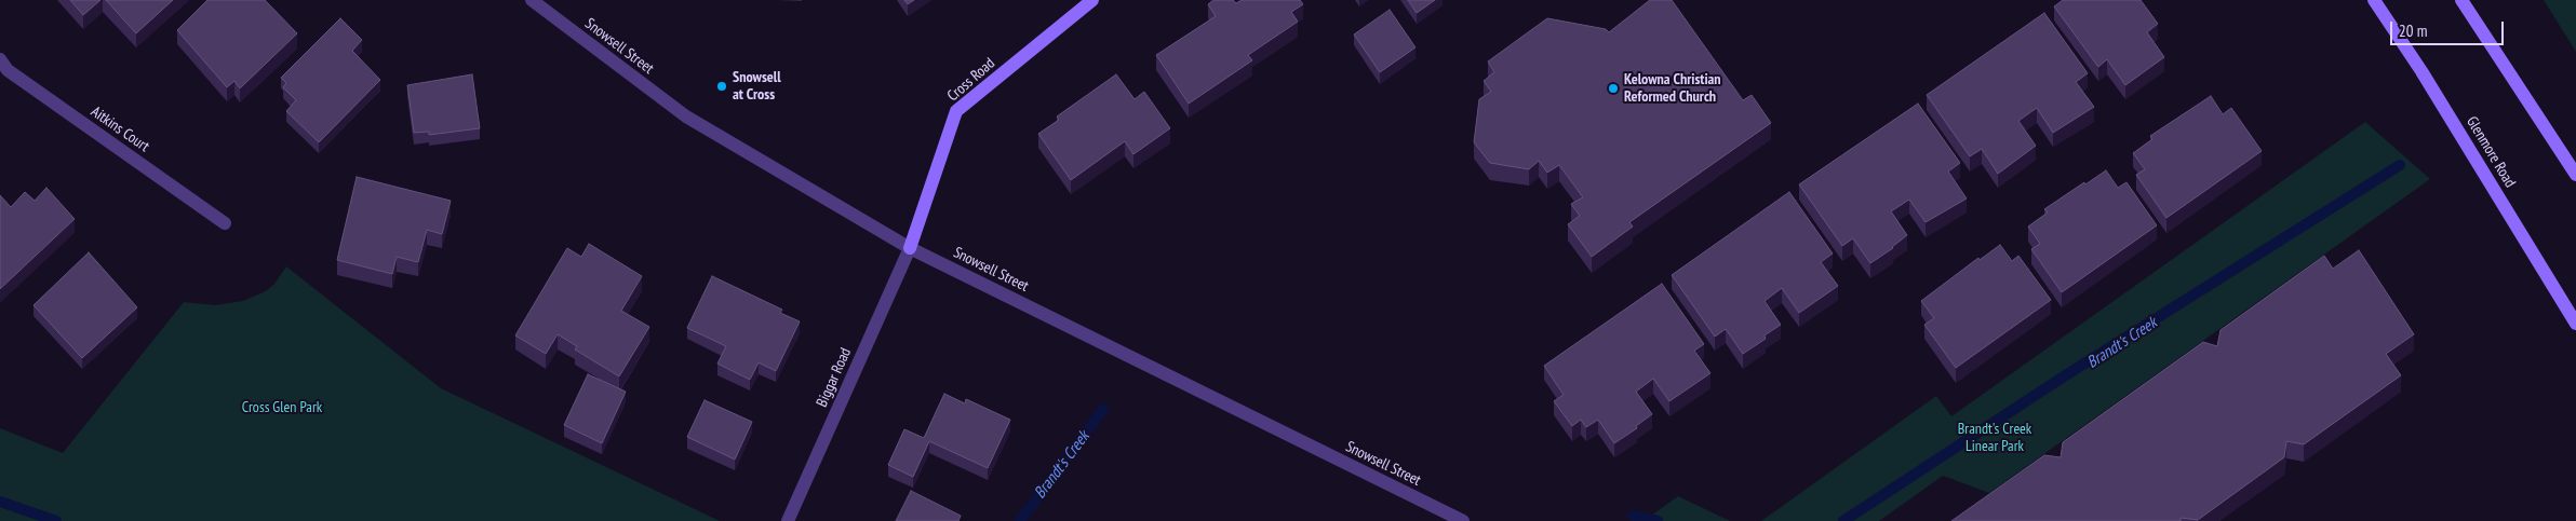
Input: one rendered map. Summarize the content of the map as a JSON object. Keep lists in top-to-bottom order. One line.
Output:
{"streets":{"main road":["Cross Road","Glenmore Road"],"street":["Snowsell Street","Aitkins Court","Biggar Road"]},"crossings":[["Snowsell Street","Cross Road"],["Snowsell Street","Biggar Road"],["Cross Road","Biggar Road"]],"water":["Brandt's Creek"],"parks":["Cross Glen Park","Brandt's Creek Linear Park"],"places":["Snowsell at Cross","Kelowna Christian Reformed Church"],"scale_bar":"20 m"}
